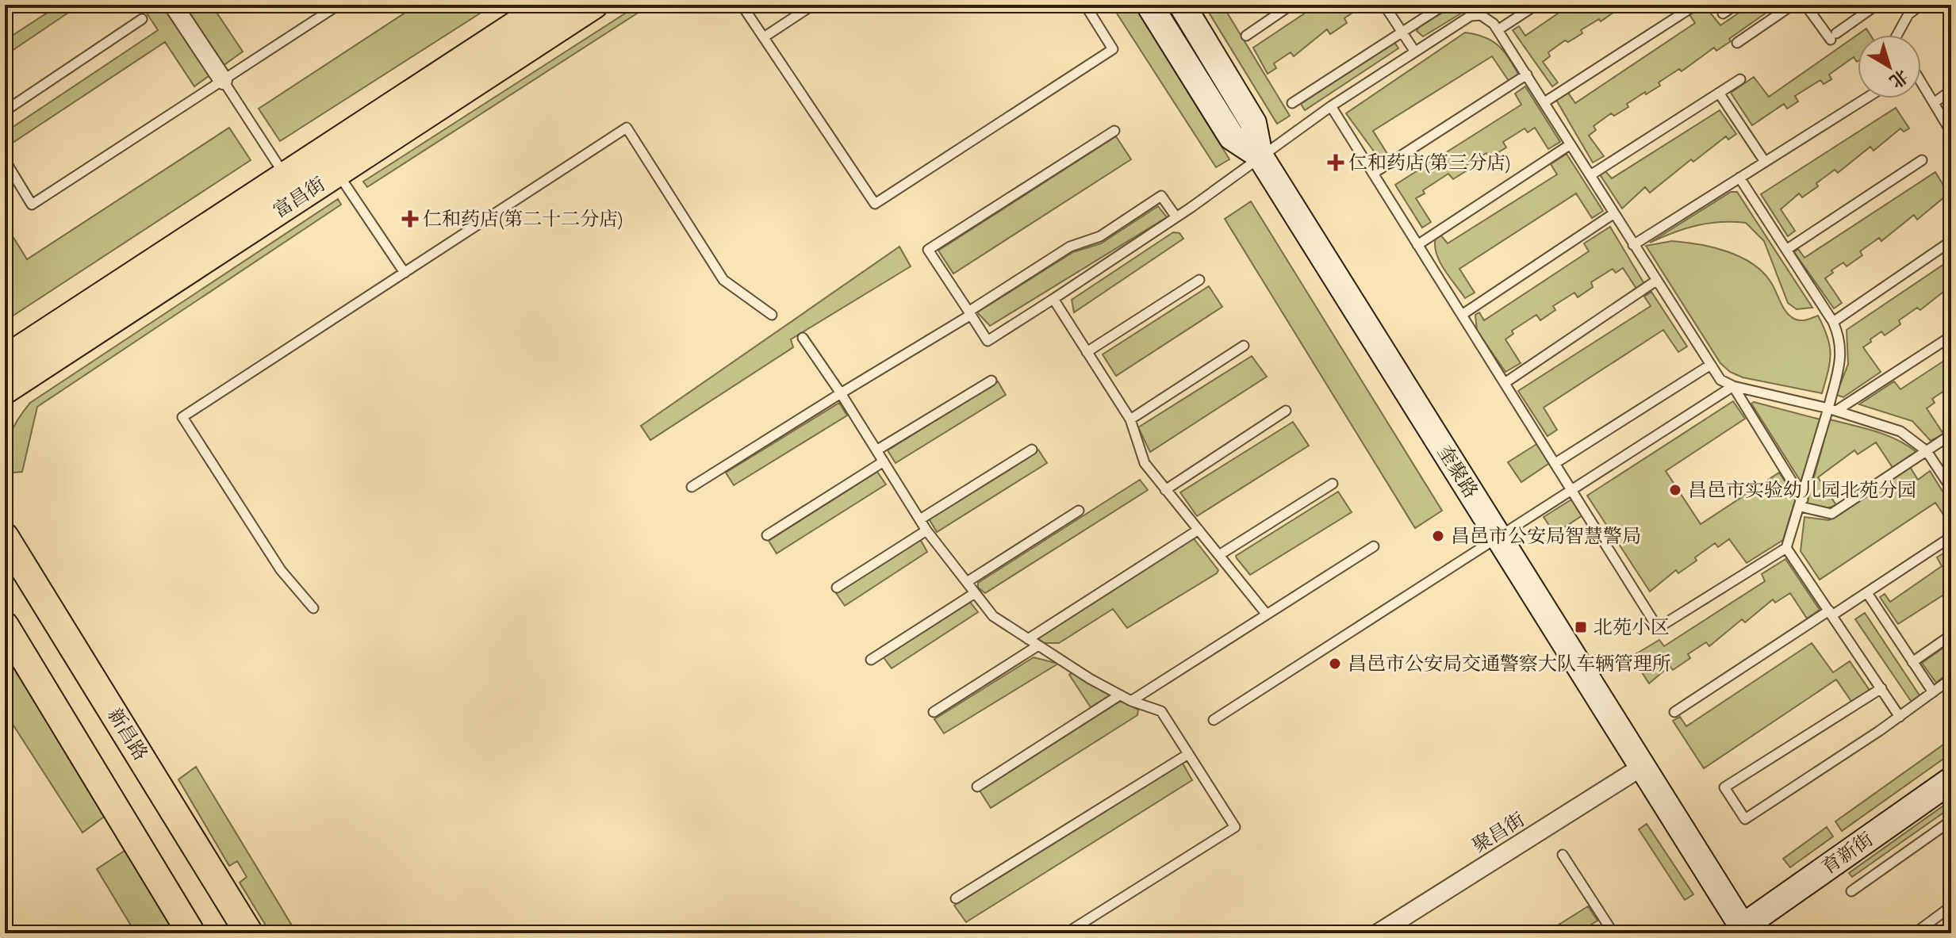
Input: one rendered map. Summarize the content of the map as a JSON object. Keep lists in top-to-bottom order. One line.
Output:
{"streets":{"main road":["富昌街","新昌路"],"street":["奎聚路","聚昌街","育新街"]},"crossings":[["奎聚路","聚昌街"],["奎聚路","育新街"]],"places":{"health":["仁和药店(第三分店)","仁和药店(第二十二分店)"],"other":["昌邑市实验幼儿园北苑分园","昌邑市公安局智慧警局","昌邑市公安局交通警察大队车辆管理所"],"transit":["北苑小区"]},"north":"bottom right"}
